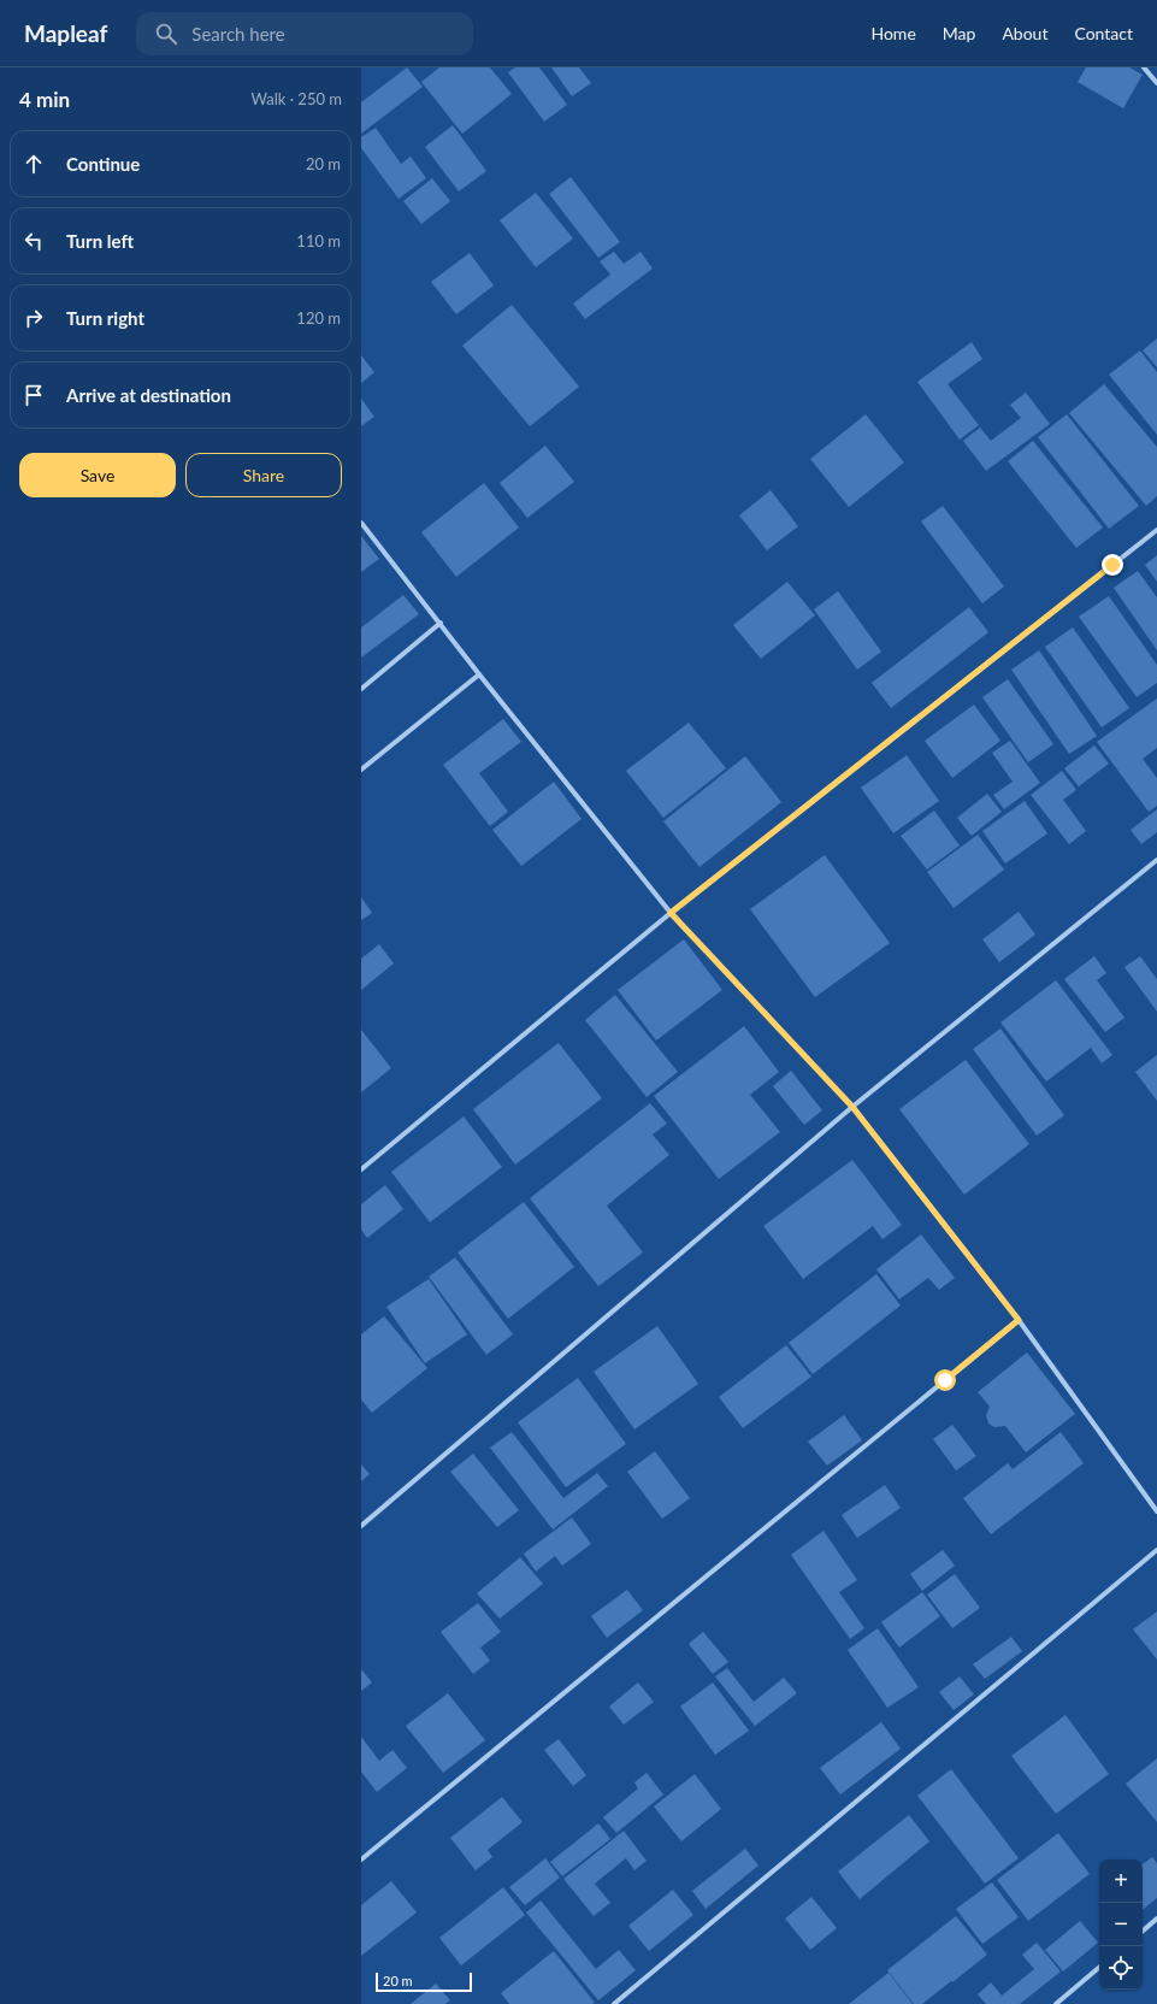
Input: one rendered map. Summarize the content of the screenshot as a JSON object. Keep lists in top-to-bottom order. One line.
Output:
{"scale_bar":"20 m","page":{"header":"Mapleaf","search":"Search here","nav":["Home","Map","About","Contact"],"heading":["4 min","Walk · 250 m"],"list":[["Continue","20 m"],["Turn left","110 m"],["Turn right","120 m"],"Arrive at destination"],"buttons":["Save","Share"],"map_buttons":["+","−"],"scale":"20 m"}}
